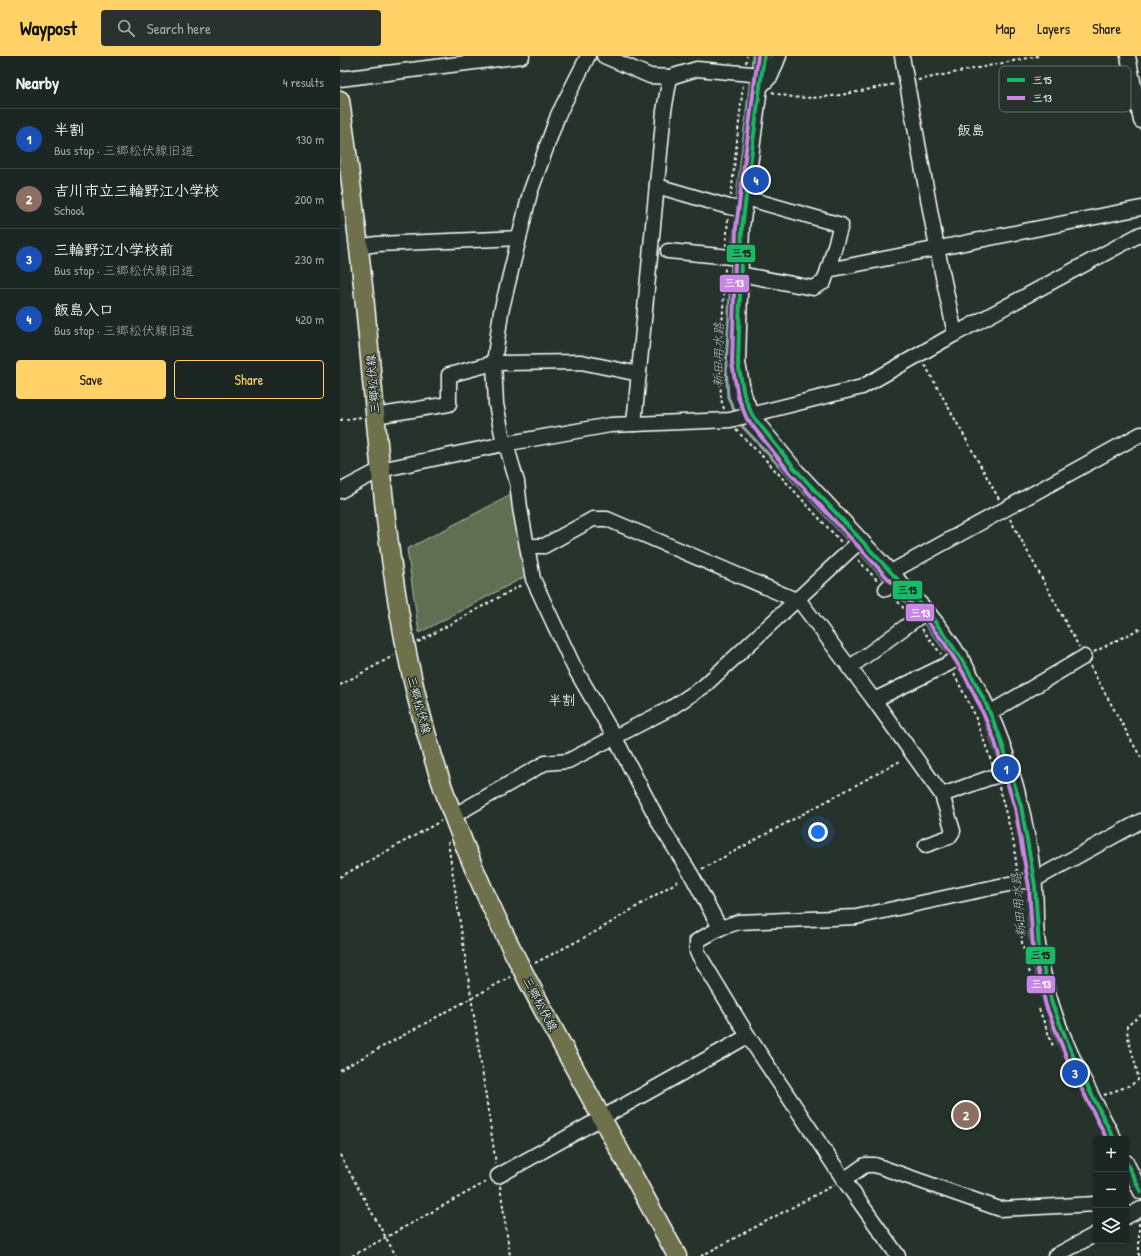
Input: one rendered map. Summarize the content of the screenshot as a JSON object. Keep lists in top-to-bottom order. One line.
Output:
{"streets":{"main road":["三郷松伏線"]},"districts":["飯島","半割"],"water":["新田用水路"],"lines":["transit line 三15","transit line 三13"],"legend":["三15","三13"],"page":{"header":"Waypost","search":"Search here","nav":["Map","Layers","Share"],"heading":["Nearby","4 results"],"list":[{"mark":"1","name":"半割","note":"Bus stop · 三郷松伏線旧道","value":"130 m"},{"mark":"2","name":"吉川市立三輪野江小学校","note":"School","value":"200 m"},{"mark":"3","name":"三輪野江小学校前","note":"Bus stop · 三郷松伏線旧道","value":"230 m"},{"mark":"4","name":"飯島入口","note":"Bus stop · 三郷松伏線旧道","value":"420 m"}],"pins":["4","1","3","2"],"buttons":["Save","Share"],"map_buttons":["+","−"]}}
